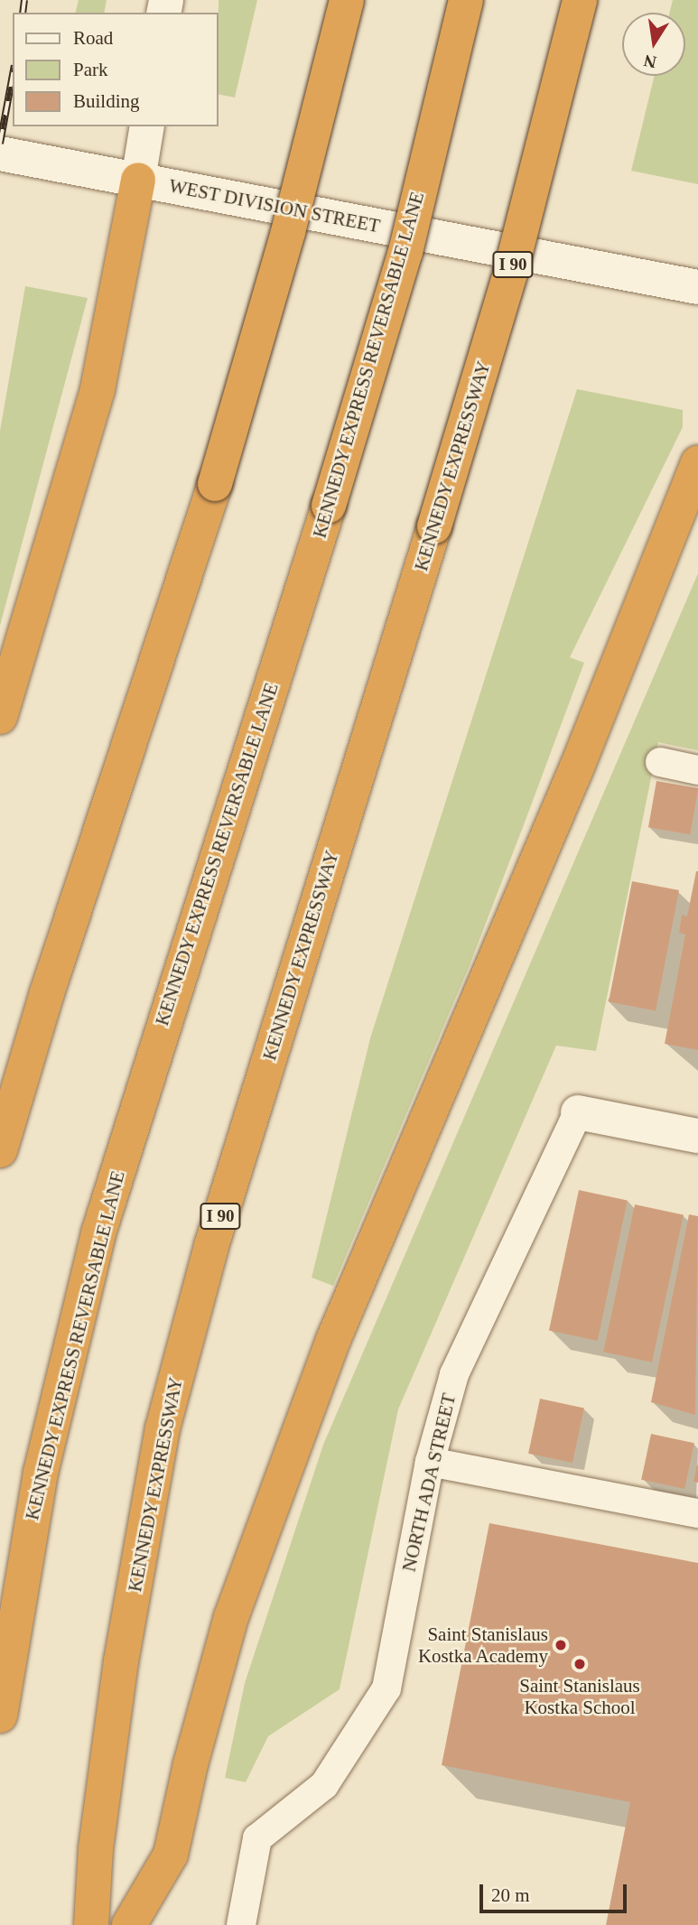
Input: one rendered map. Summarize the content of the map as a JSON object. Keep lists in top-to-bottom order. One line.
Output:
{"streets":{"highway":["I 90","KENNEDY EXPRESS REVERSABLE LANE","KENNEDY EXPRESSWAY"],"main road":["WEST DIVISION STREET"],"lane":["NORTH ADA STREET"]},"places":["Saint Stanislaus Kostka Academy","Saint Stanislaus Kostka School"],"legend":["Road","Park","Building"],"scale_bar":"20 m","north":"bottom"}
